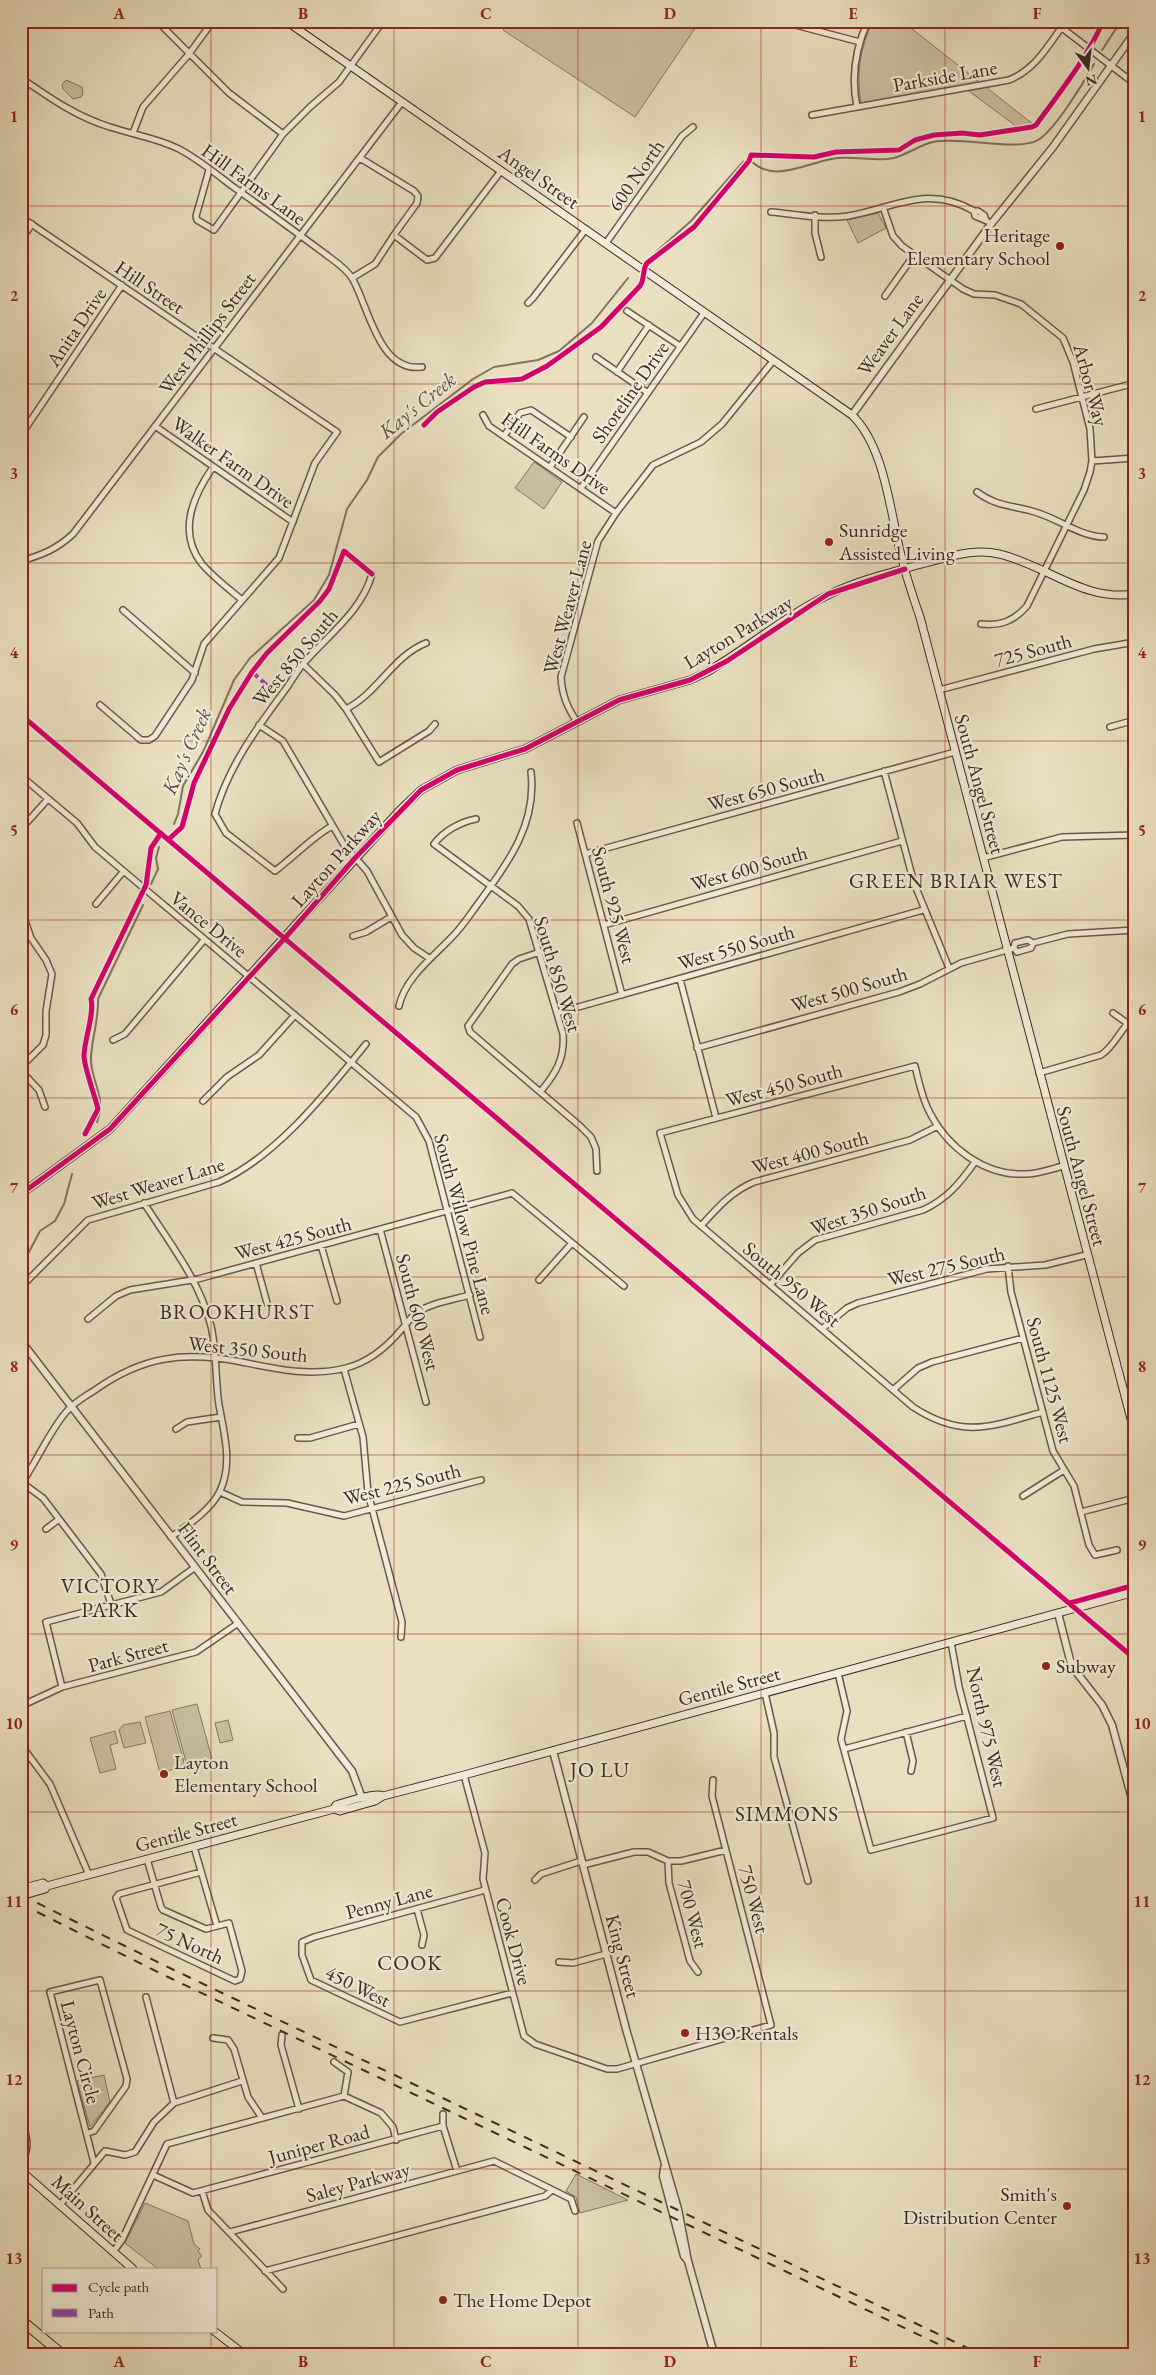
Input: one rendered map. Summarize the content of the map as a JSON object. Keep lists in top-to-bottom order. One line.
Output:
{"streets":{"main road":["Angel Street","Layton Parkway","South Angel Street","Gentile Street","Main Street"],"street":["Parkside Lane","600 North","Hill Farms Lane","Hill Street","Anita Drive","West Phillips Street","Weaver Lane","Arbor Way","Shoreline Drive","Hill Farms Drive","Walker Farm Drive","West Weaver Lane","725 South","West 850 South","West 650 South","West 600 South","South 925 West","Vance Drive","West 550 South","South 850 West","West 500 South","West 450 South","West 400 South","West 350 South","South Willow Pine Lane","West 425 South","West 275 South","South 950 West","South 600 West","South 1125 West","West 225 South","Flint Street","Park Street","North 975 West","750 West","Penny Lane","700 West","Cook Drive","75 North","King Street","450 West","Layton Circle","Juniper Road","Saley Parkway"]},"crossings":[["600 North","Angel Street"],["Angel Street","West Phillips Street"],["Angel Street","Shoreline Drive"],["Angel Street","West Weaver Lane"],["Angel Street","South Angel Street"],["Hill Farms Lane","West Phillips Street"],["Hill Street","Anita Drive"],["Hill Street","West Phillips Street"],["Hill Street","Walker Farm Drive"],["West Phillips Street","Walker Farm Drive"],["Weaver Lane","Arbor Way"],["Weaver Lane","South Angel Street"],["Arbor Way","Layton Parkway"],["Shoreline Drive","Hill Farms Drive"],["Hill Farms Drive","West Weaver Lane"],["West Weaver Lane","Layton Parkway"],["West Weaver Lane","South Angel Street"],["West Weaver Lane","Vance Drive"],["West Weaver Lane","South Willow Pine Lane"],["Layton Parkway","South Angel Street"],["Layton Parkway","Vance Drive"],["725 South","South Angel Street"],["South Angel Street","West 650 South"],["South Angel Street","West 500 South"],["South Angel Street","West 275 South"],["West 650 South","South 925 West"],["West 600 South","South 925 West"],["South 925 West","West 550 South"],["Vance Drive","South Willow Pine Lane"],["West 550 South","South 850 West"],["West 450 South","West 400 South"],["West 450 South","South 950 West"],["West 400 South","South 950 West"],["West 350 South","South Willow Pine Lane"],["West 350 South","South 950 West"],["West 350 South","South 600 West"],["West 350 South","Flint Street"],["South Willow Pine Lane","West 425 South"],["West 425 South","South 600 West"],["West 275 South","South 950 West"],["West 275 South","South 1125 West"],["South 950 West","South 1125 West"],["Flint Street","Park Street"],["Flint Street","Gentile Street"],["Gentile Street","North 975 West"],["Gentile Street","Cook Drive"],["Gentile Street","King Street"],["750 West","Cook Drive"],["750 West","King Street"],["Penny Lane","Cook Drive"],["Penny Lane","450 West"],["Cook Drive","King Street"],["Cook Drive","450 West"]],"districts":["GREEN BRIAR WEST","BROOKHURST","VICTORY PARK","JO LU","SIMMONS","COOK"],"water":["Kay's Creek"],"places":["Heritage Elementary School","Sunridge Assisted Living","Subway","Layton Elementary School","H3O Rentals","Smith's Distribution Center","The Home Depot"],"legend":["Cycle path","Path"],"north":"bottom","grid":{"columns":["A","B","C","D","E","F"],"rows":["1","2","3","4","5","6","7","8","9","10","11","12","13"]}}
